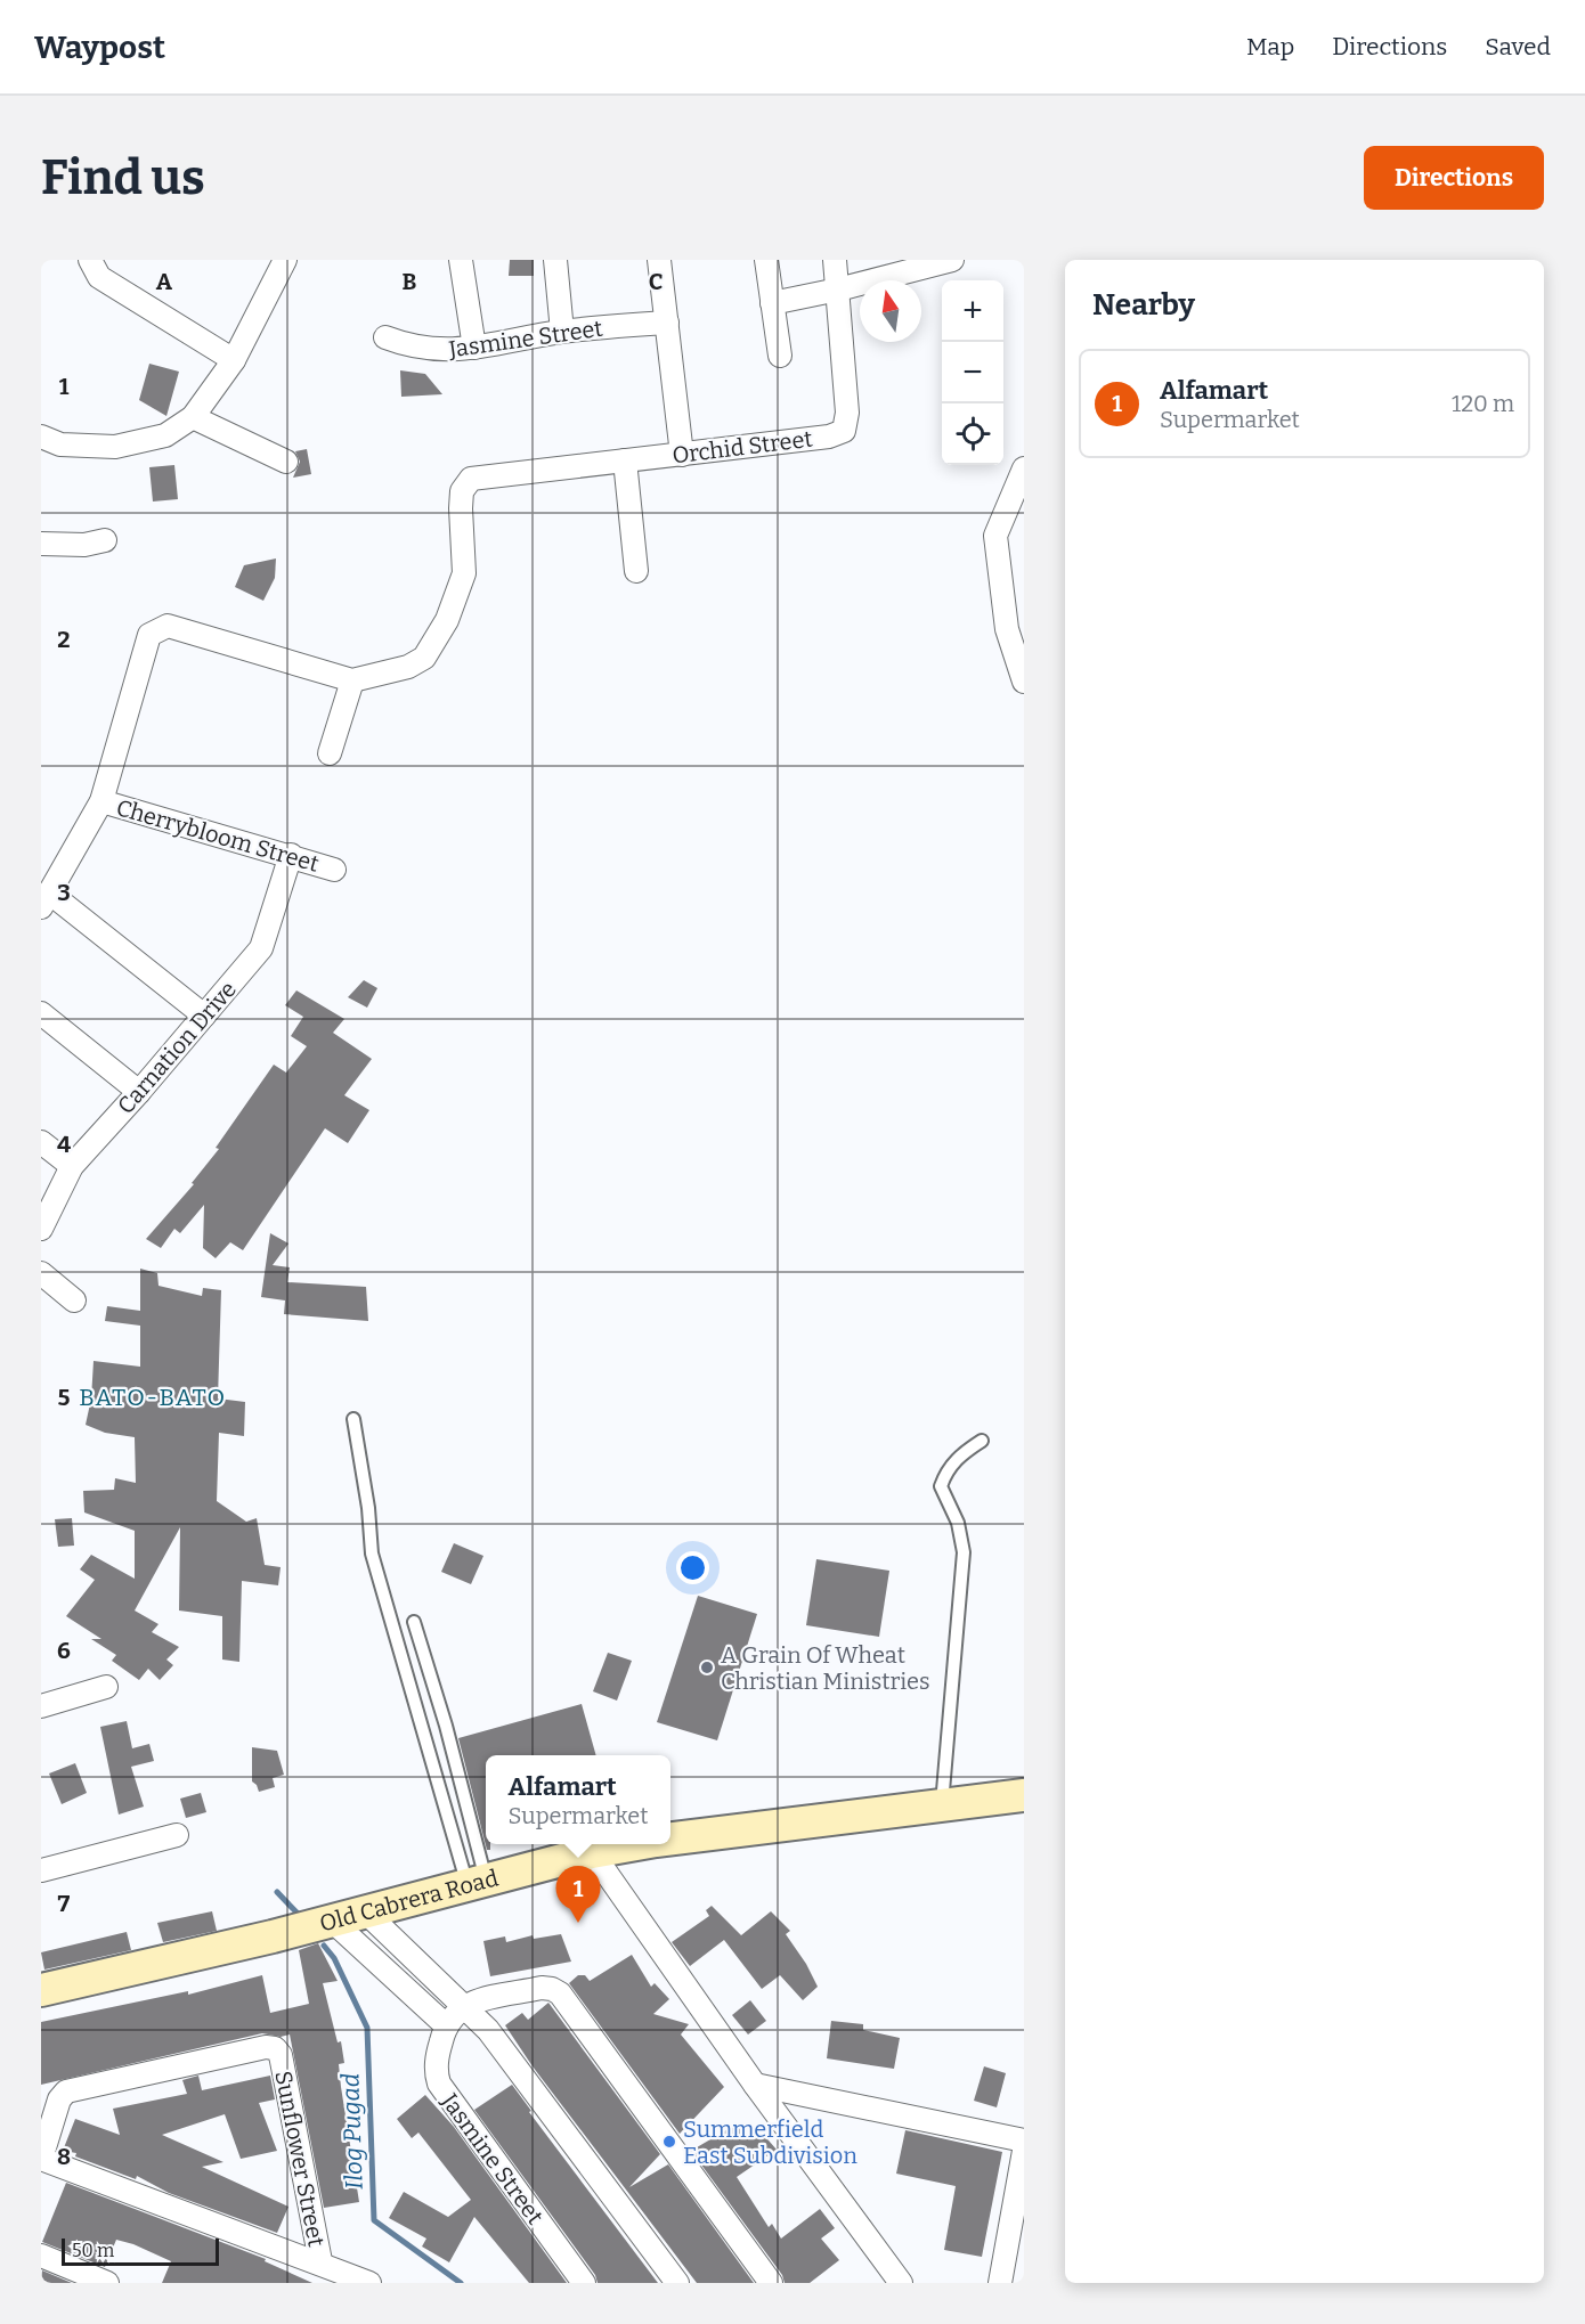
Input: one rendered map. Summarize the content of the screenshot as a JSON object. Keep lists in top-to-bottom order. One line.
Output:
{"streets":{"street":["Jasmine Street","Orchid Street","Cherrybloom Street","Carnation Drive","Old Cabrera Road","Sunflower Street"]},"crossings":[["Cherrybloom Street","Carnation Drive"]],"districts":["BATO-BATO"],"water":["Ilog Pugad"],"places":["A Grain Of Wheat Christian Ministries","Summerfield East Subdivision"],"scale_bar":"50 m","north":"top","page":{"header":"Waypost","nav":["Map","Directions","Saved"],"buttons":"Directions","title":"Find us","heading":"Nearby","map_buttons":["+","−"],"list":[{"mark":"1","name":"Alfamart","note":"Supermarket","value":"120 m"}],"popup":["Alfamart","Supermarket"],"pins":"1","scale":"50 m"},"grid":{"columns":["A","B","C"],"rows":["1","2","3","4","5","6","7","8"]}}
